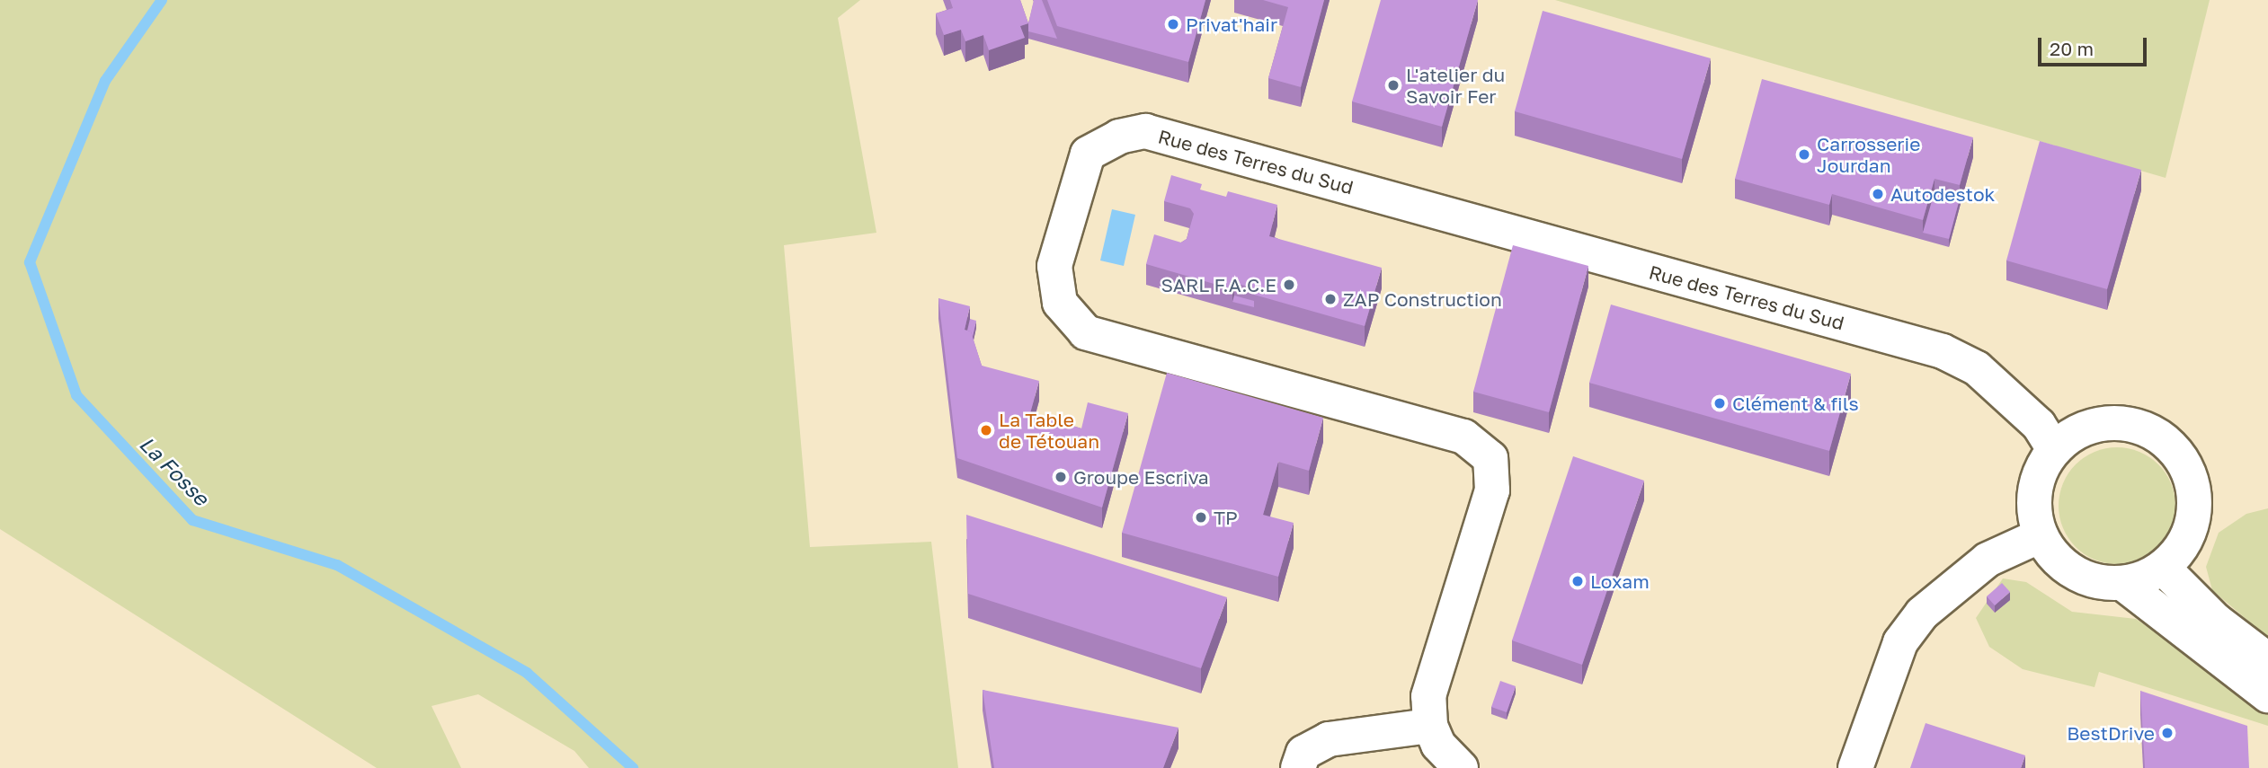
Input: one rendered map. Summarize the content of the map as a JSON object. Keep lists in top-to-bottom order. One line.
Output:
{"streets":{"street":["Rue des Terres du Sud"]},"water":["La Fosse"],"places":["Privat'hair","L'atelier du Savoir Fer","Carrosserie Jourdan","Autodestok","SARL F.A.C.E","ZAP Construction","Clément & fils","La Table de Tétouan","Groupe Escriva","TP","Loxam","BestDrive"],"scale_bar":"20 m"}
